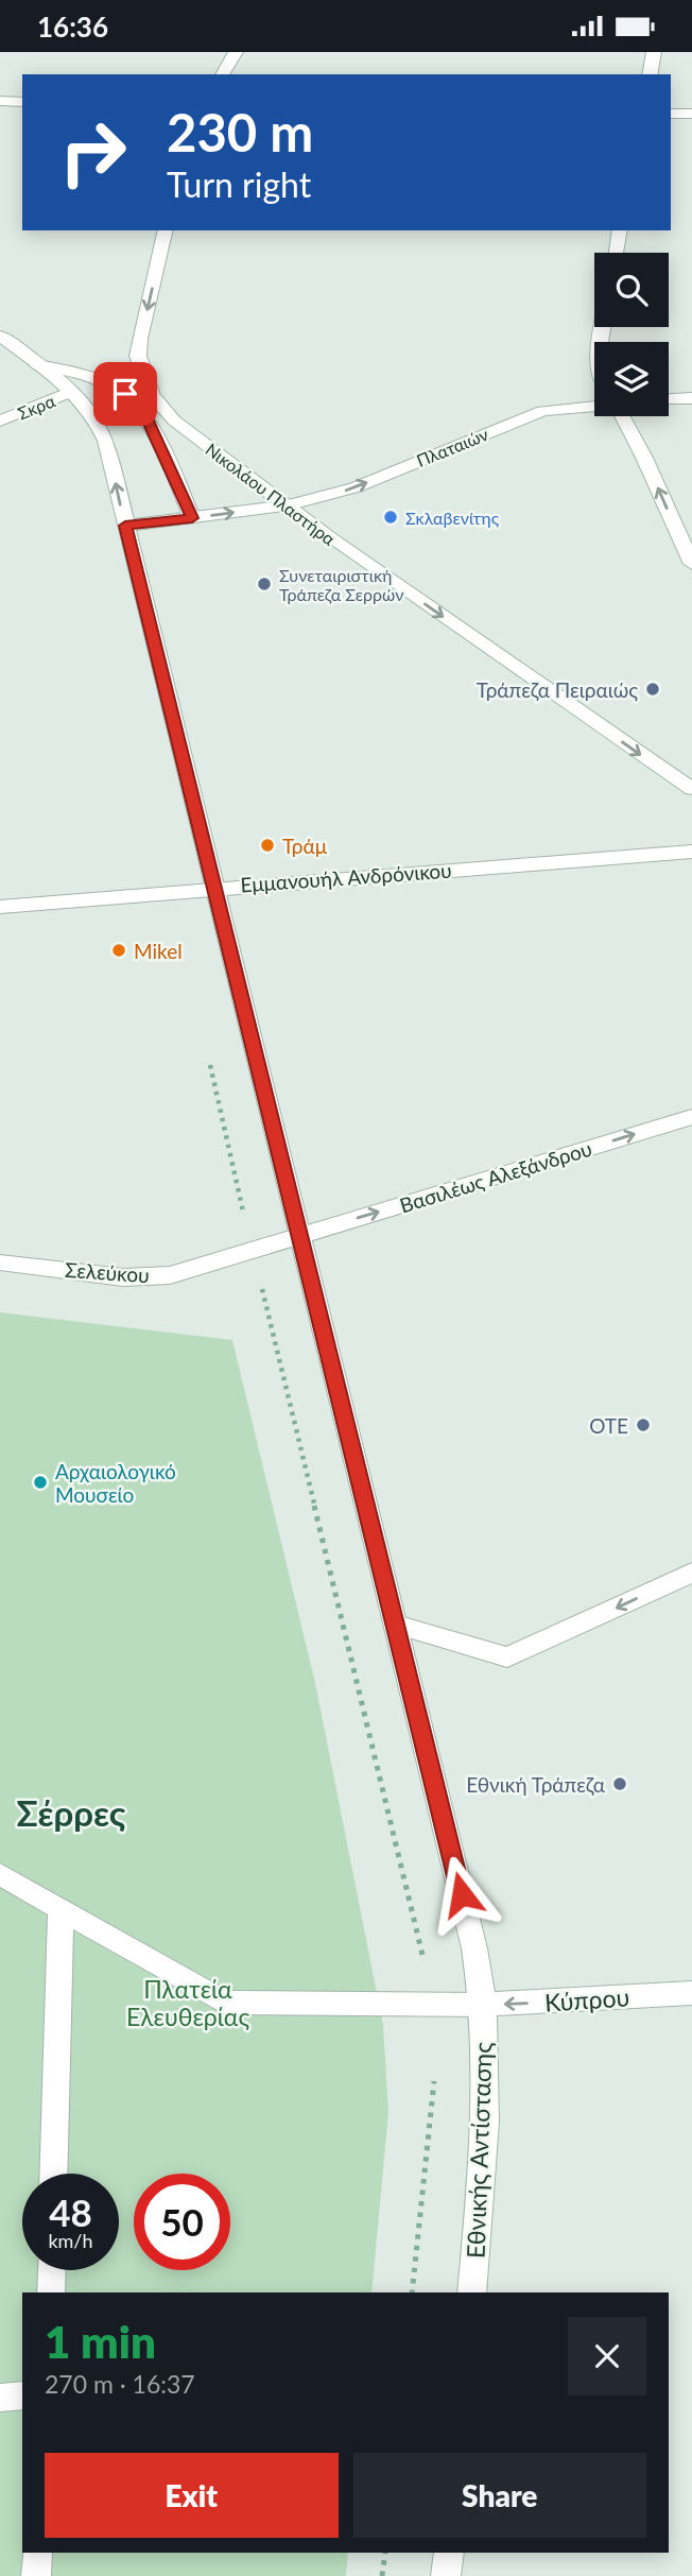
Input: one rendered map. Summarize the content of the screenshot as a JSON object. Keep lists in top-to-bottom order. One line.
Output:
{"streets":{"street":["Σκρα","Πλαταιών","Νικολάου Πλαστήρα","Εμμανουήλ Ανδρόνικου","Βασιλέως Αλεξάνδρου","Σελεύκου","Κύπρου","Εθνικής Αντίστασης"]},"crossings":[["Σκρα","Εθνικής Αντίστασης"],["Πλαταιών","Νικολάου Πλαστήρα"],["Πλαταιών","Εθνικής Αντίστασης"],["Εμμανουήλ Ανδρόνικου","Εθνικής Αντίστασης"],["Βασιλέως Αλεξάνδρου","Σελεύκου"],["Βασιλέως Αλεξάνδρου","Εθνικής Αντίστασης"],["Σελεύκου","Εθνικής Αντίστασης"],["Κύπρου","Εθνικής Αντίστασης"]],"one_way":["Πλαταιών","Βασιλέως Αλεξάνδρου"],"districts":["Σέρρες"],"parks":["Πλατεία Ελευθερίας"],"places":["Σκλαβενίτης","Συνεταιριστική Τράπεζα Σερρών","Τράπεζα Πειραιώς","Τράμ","Mikel","ΟΤΕ","Αρχαιολογικό Μουσείο","Εθνική Τράπεζα"],"page":{"status":"16:36","turn":["230 m","Turn right"],"speed":"48 km/h","limit":"50","heading":["1 min","270 m · 16:37"],"buttons":["Exit","Share"]}}
